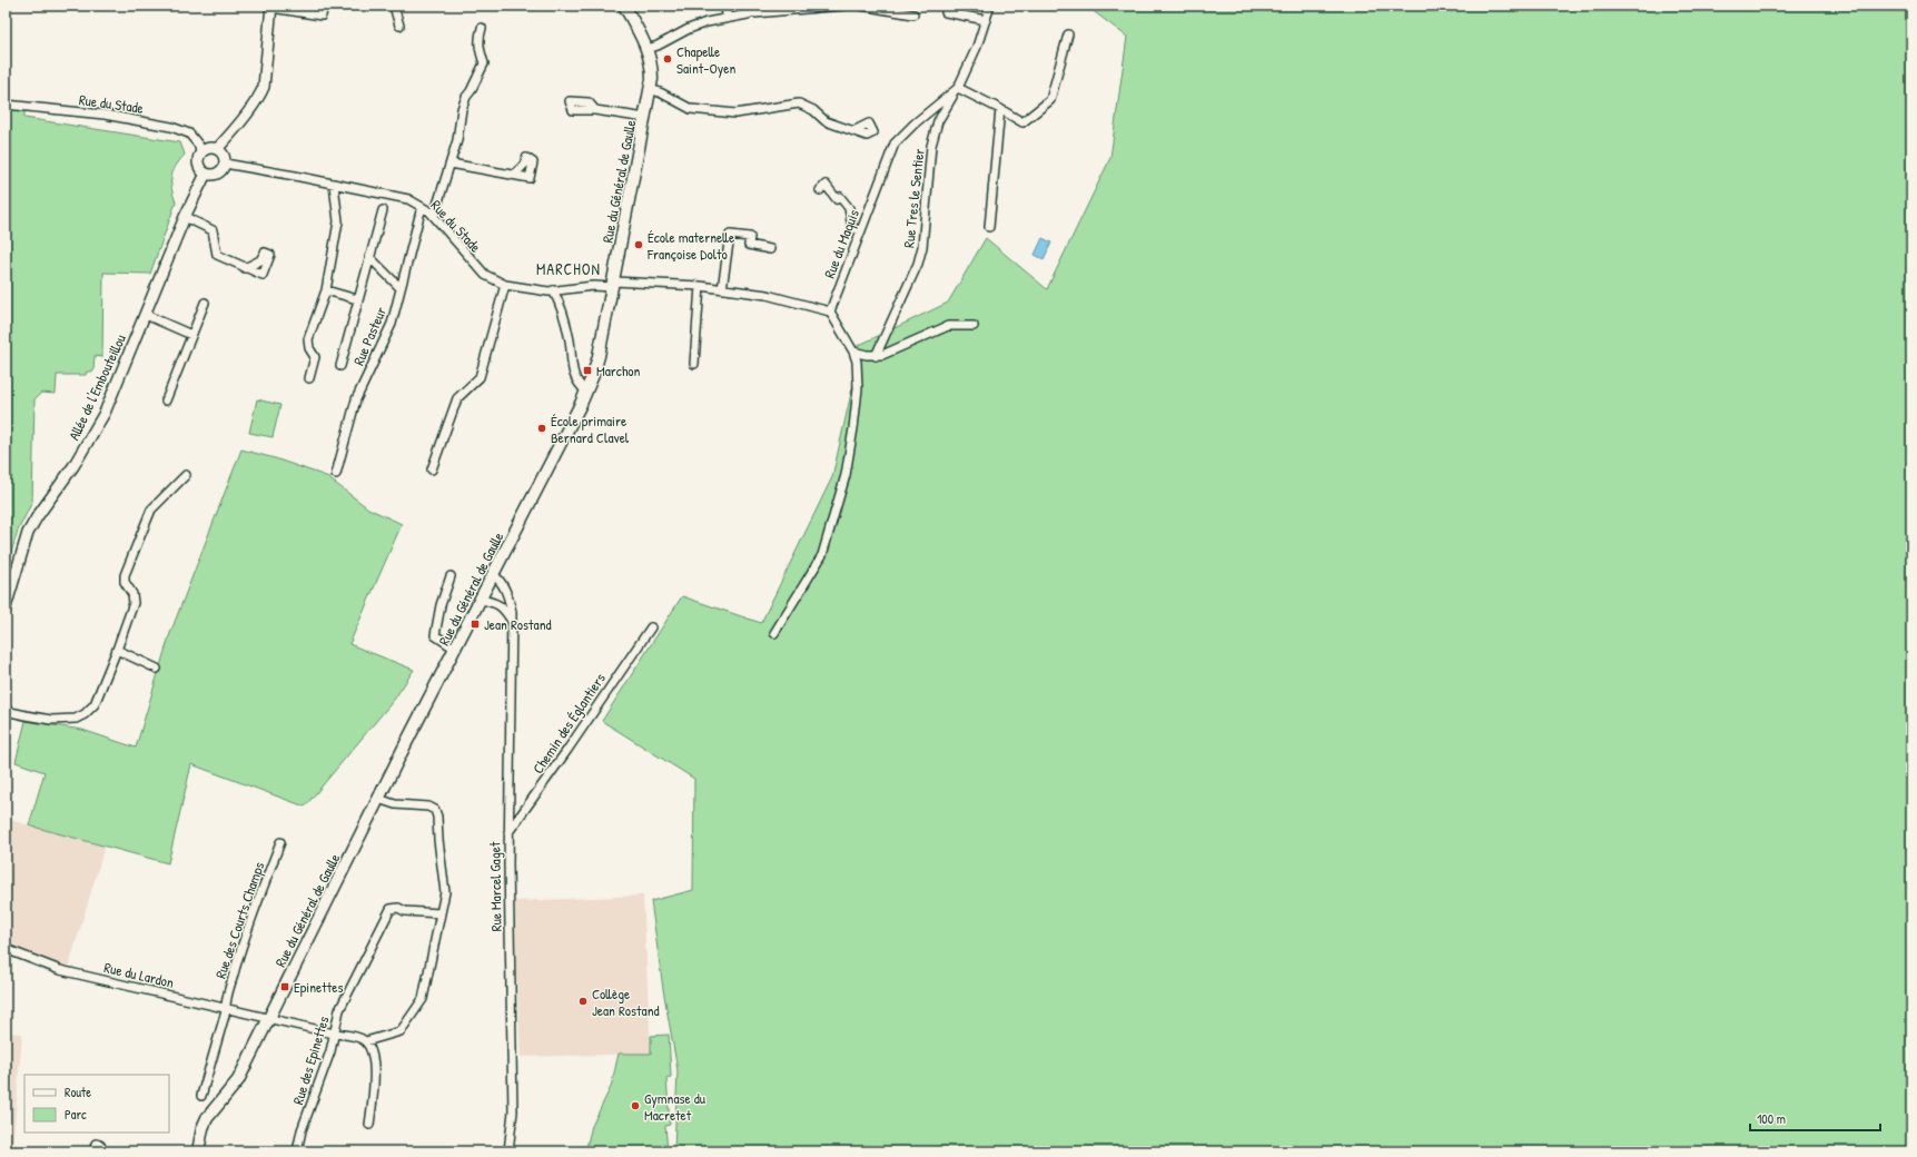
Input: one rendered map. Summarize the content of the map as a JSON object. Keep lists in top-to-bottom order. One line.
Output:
{"streets":{"main road":["Rue du Général de Gaulle"],"street":["Rue du Stade","Rue Tres le Sentier","Rue du Maquis","Rue Pasteur","Allée de l'Embouteillou","Chemin des Églantiers","Rue Marcel Gaget","Rue des Courts Champs","Rue du Lardon","Rue des Epinettes"]},"crossings":[["Rue du Stade","Rue du Général de Gaulle"],["Rue du Stade","Rue Pasteur"],["Rue du Stade","Allée de l'Embouteillou"],["Rue du Général de Gaulle","Rue Marcel Gaget"],["Rue du Général de Gaulle","Rue du Lardon"],["Rue Tres le Sentier","Rue du Maquis"],["Chemin des Églantiers","Rue Marcel Gaget"],["Rue des Courts Champs","Rue du Lardon"],["Rue du Lardon","Rue des Epinettes"]],"districts":["MARCHON"],"places":{"other":["Chapelle Saint-Oyen","École maternelle Françoise Dolto","École primaire Bernard Clavel","Collège Jean Rostand","Gymnase du Macretet"],"transit":["Marchon","Jean Rostand","Epinettes"]},"legend":["Route","Parc"],"scale_bar":"100 m"}
